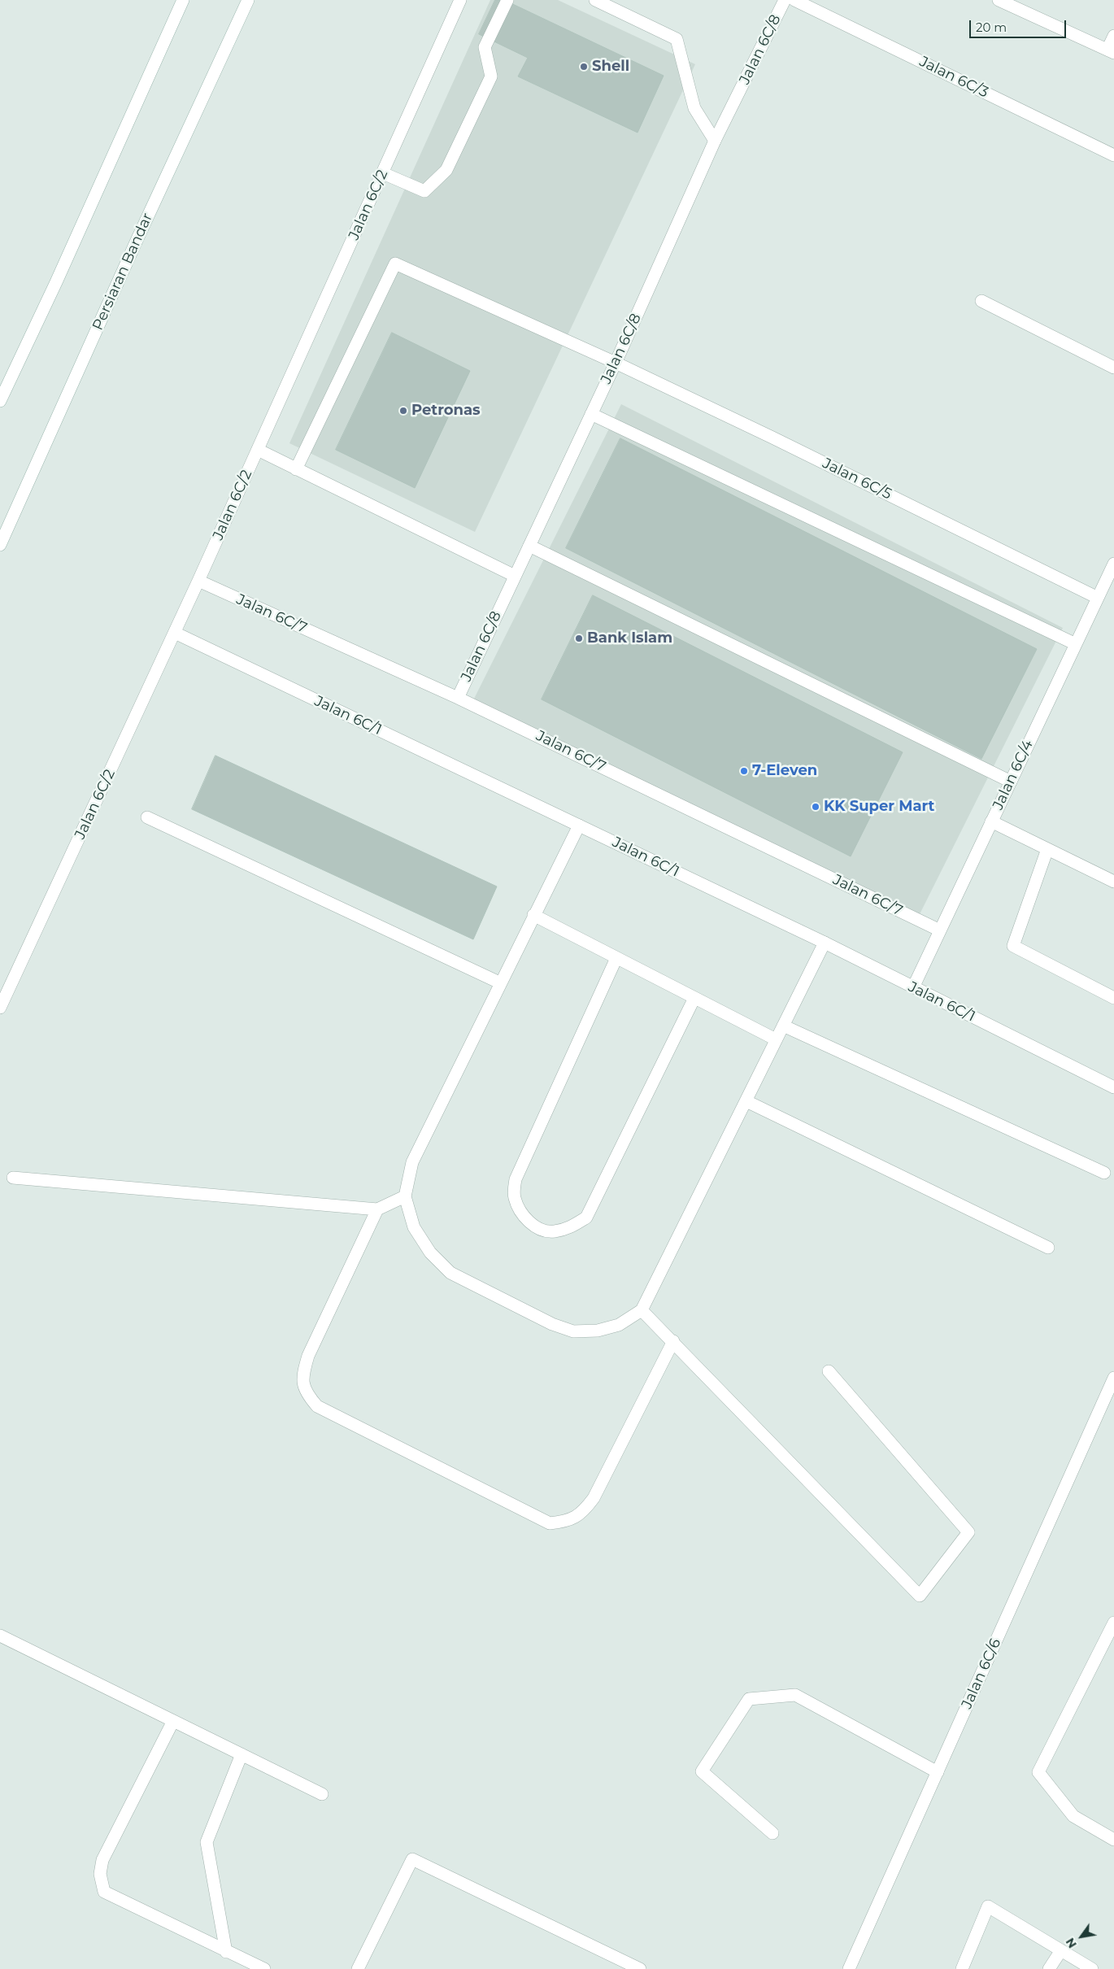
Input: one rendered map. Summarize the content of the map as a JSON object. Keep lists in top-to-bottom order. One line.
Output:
{"streets":{"street":["Jalan 6C/8","Jalan 6C/3","Jalan 6C/2","Persiaran Bandar","Jalan 6C/5","Jalan 6C/7","Jalan 6C/1","Jalan 6C/4","Jalan 6C/6"]},"crossings":[["Jalan 6C/8","Jalan 6C/5"],["Jalan 6C/8","Jalan 6C/7"],["Jalan 6C/2","Jalan 6C/7"],["Jalan 6C/2","Jalan 6C/1"],["Jalan 6C/5","Jalan 6C/4"],["Jalan 6C/7","Jalan 6C/4"],["Jalan 6C/1","Jalan 6C/4"]],"places":["Shell","Petronas","Bank Islam","7-Eleven","KK Super Mart"],"scale_bar":"20 m","north":"bottom left"}
